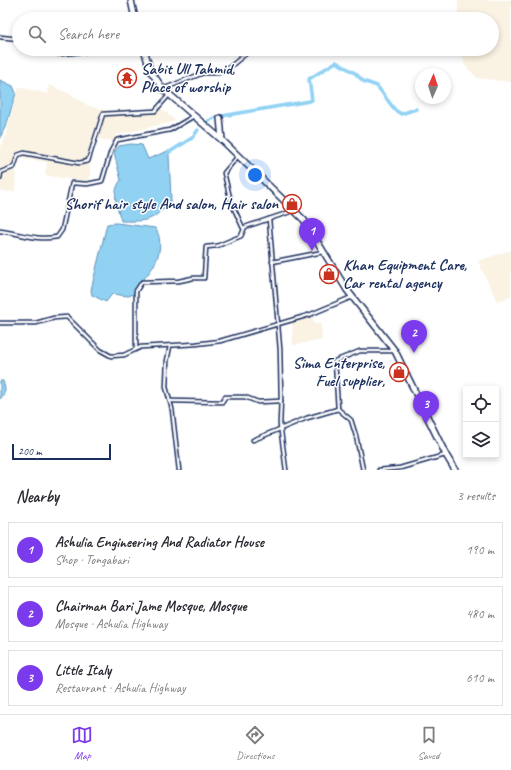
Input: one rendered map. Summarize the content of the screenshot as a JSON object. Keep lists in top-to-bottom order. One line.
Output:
{"places":{"temple":["Sabit Ull Tahmid, Place of worship"],"shop":["Shorif hair style And salon, Hair salon","Khan Equipment Care, Car rental agency","Sima Enterprise, Fuel supplier,"]},"scale_bar":"200 m","north":"top","page":{"search":"Search here","pins":["1","2","3"],"scale":"200 m","heading":["Nearby","3 results"],"list":[{"mark":"1","name":"Ashulia Engineering And Radiator House","note":"Shop · Tongabari","value":"190 m"},{"mark":"2","name":"Chairman Bari Jame Mosque, Mosque","note":"Mosque · Ashulia Highway","value":"480 m"},{"mark":"3","name":"Little Italy","note":"Restaurant · Ashulia Highway","value":"610 m"}],"nav":["Map","Directions","Saved"]}}
